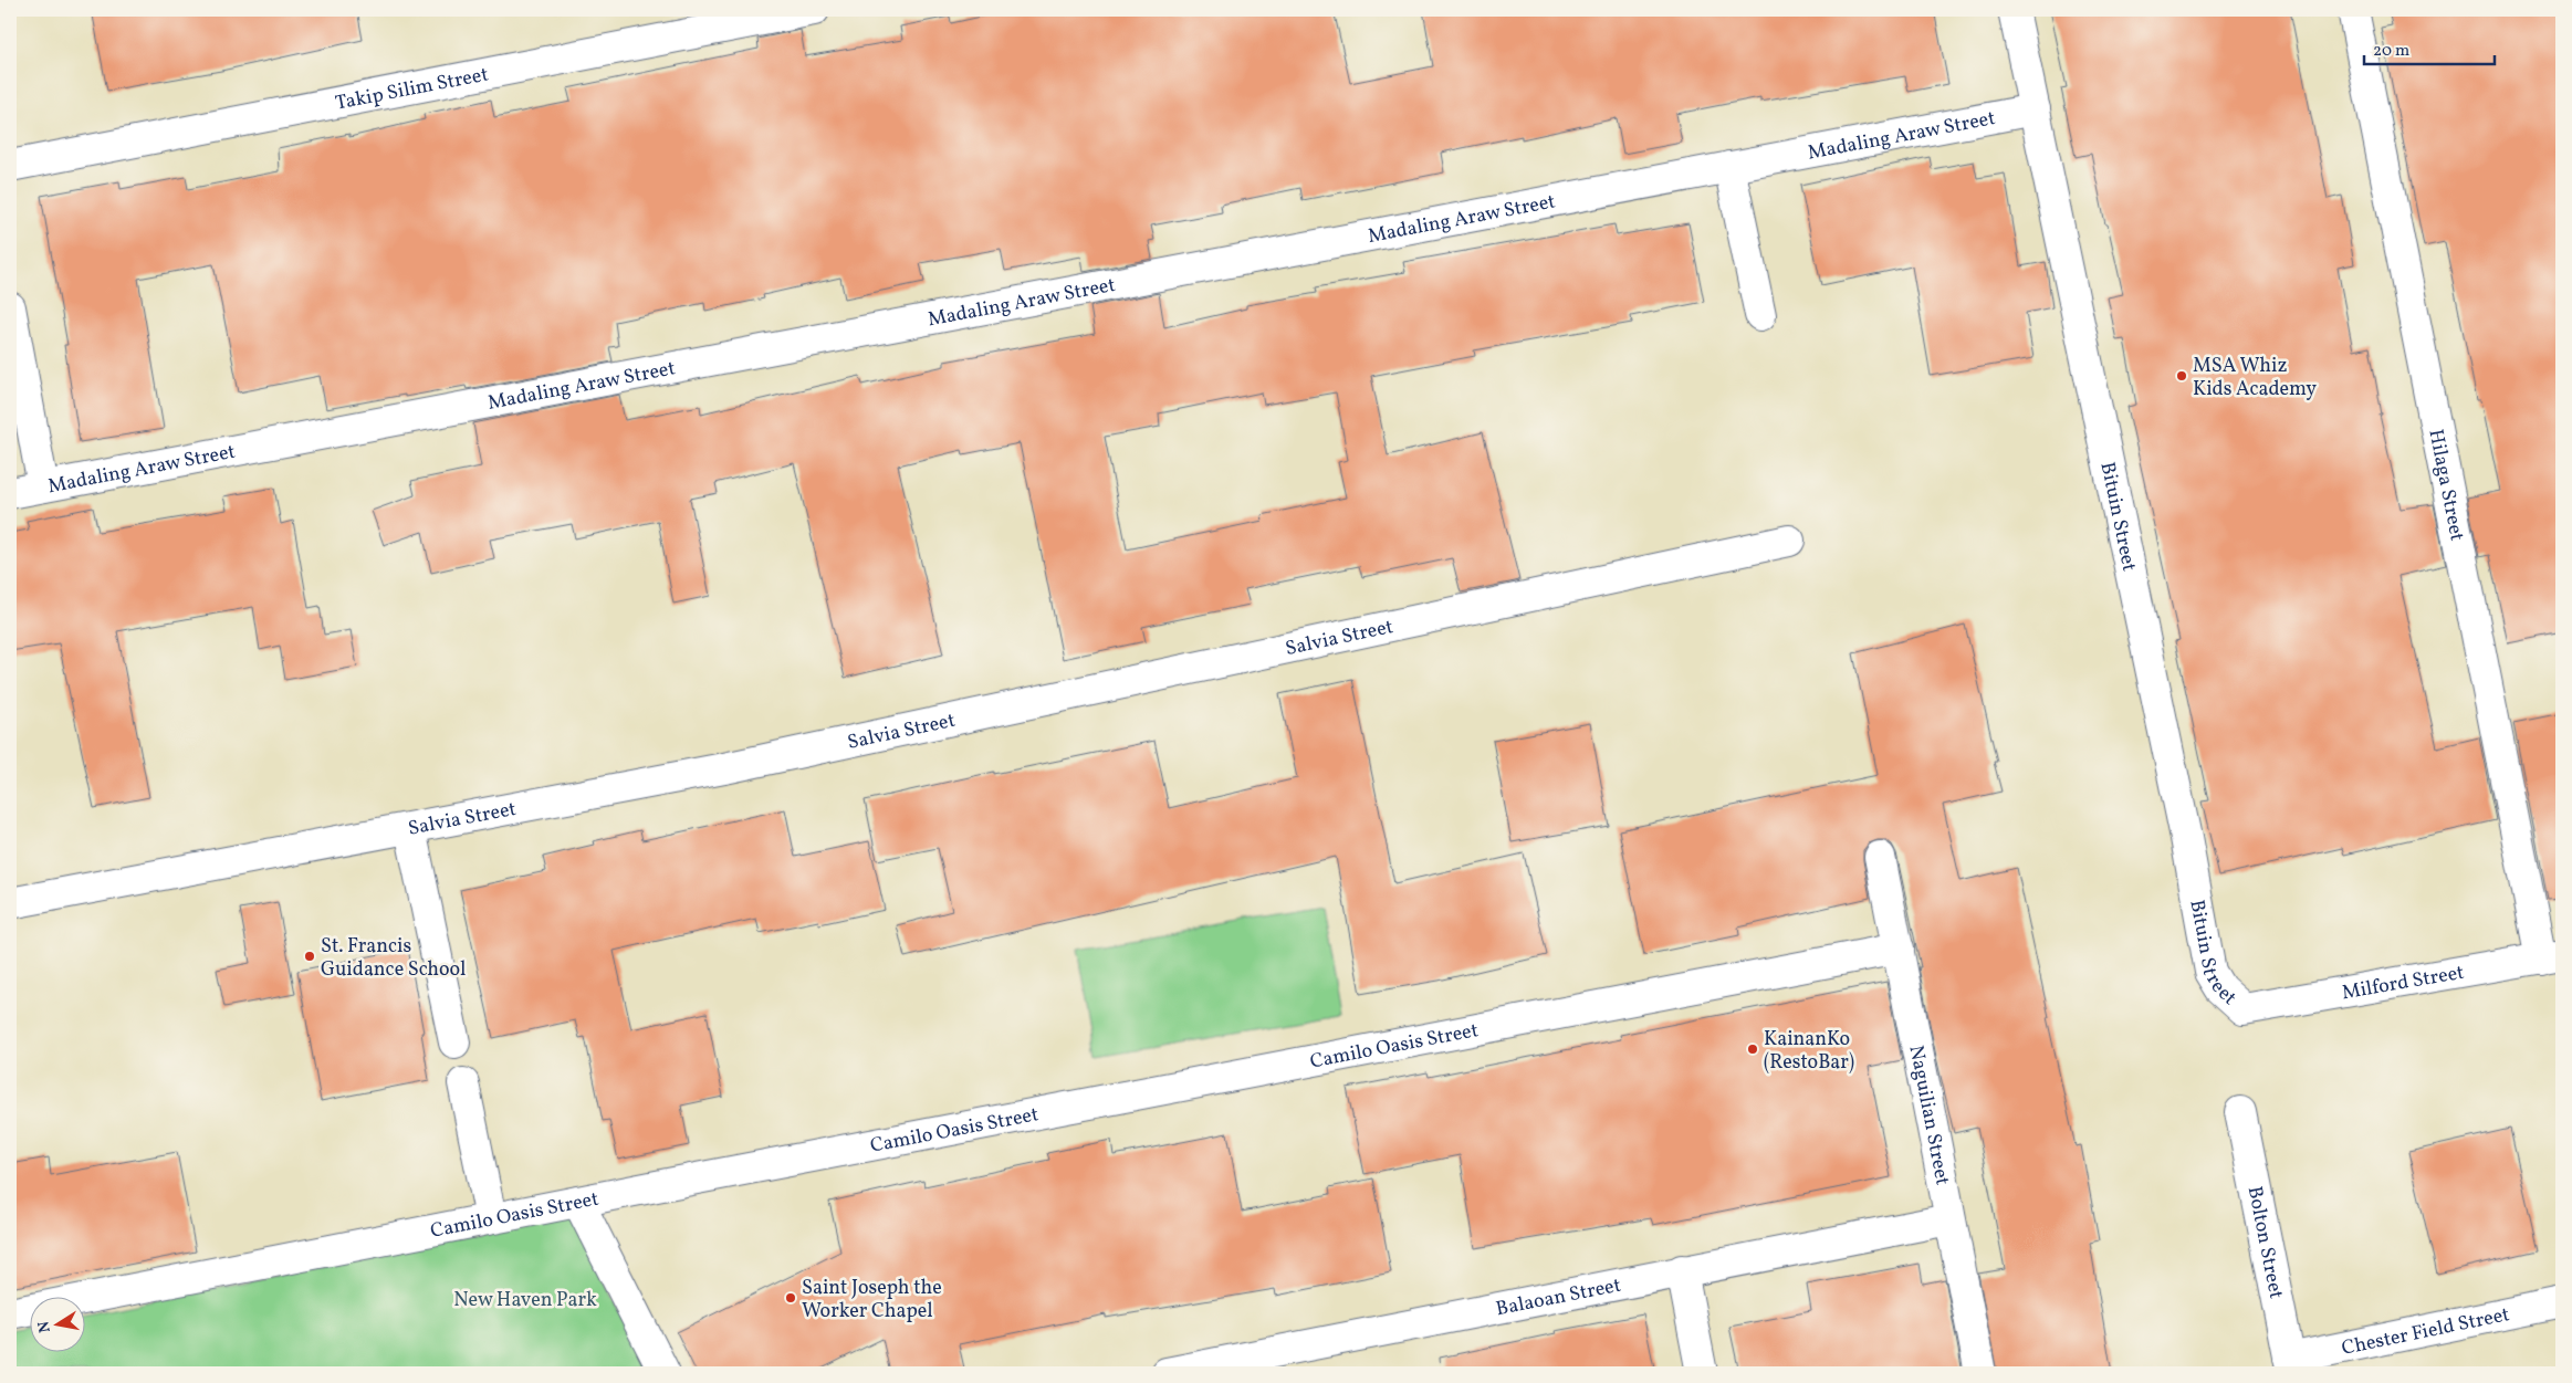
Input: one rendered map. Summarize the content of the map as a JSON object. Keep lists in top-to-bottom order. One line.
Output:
{"streets":{"street":["Takip Silim Street","Madaling Araw Street","Hilaga Street","Bituin Street","Salvia Street","Milford Street","Camilo Oasis Street","Naguilian Street","Bolton Street","Balaoan Street","Chester Field Street"]},"crossings":[["Madaling Araw Street","Bituin Street"],["Hilaga Street","Milford Street"],["Bituin Street","Milford Street"],["Camilo Oasis Street","Naguilian Street"],["Naguilian Street","Balaoan Street"],["Bolton Street","Chester Field Street"]],"parks":["New Haven Park"],"places":["MSA Whiz Kids Academy","St. Francis Guidance School","KainanKo (RestoBar)","Saint Joseph the Worker Chapel"],"scale_bar":"20 m","north":"left"}
